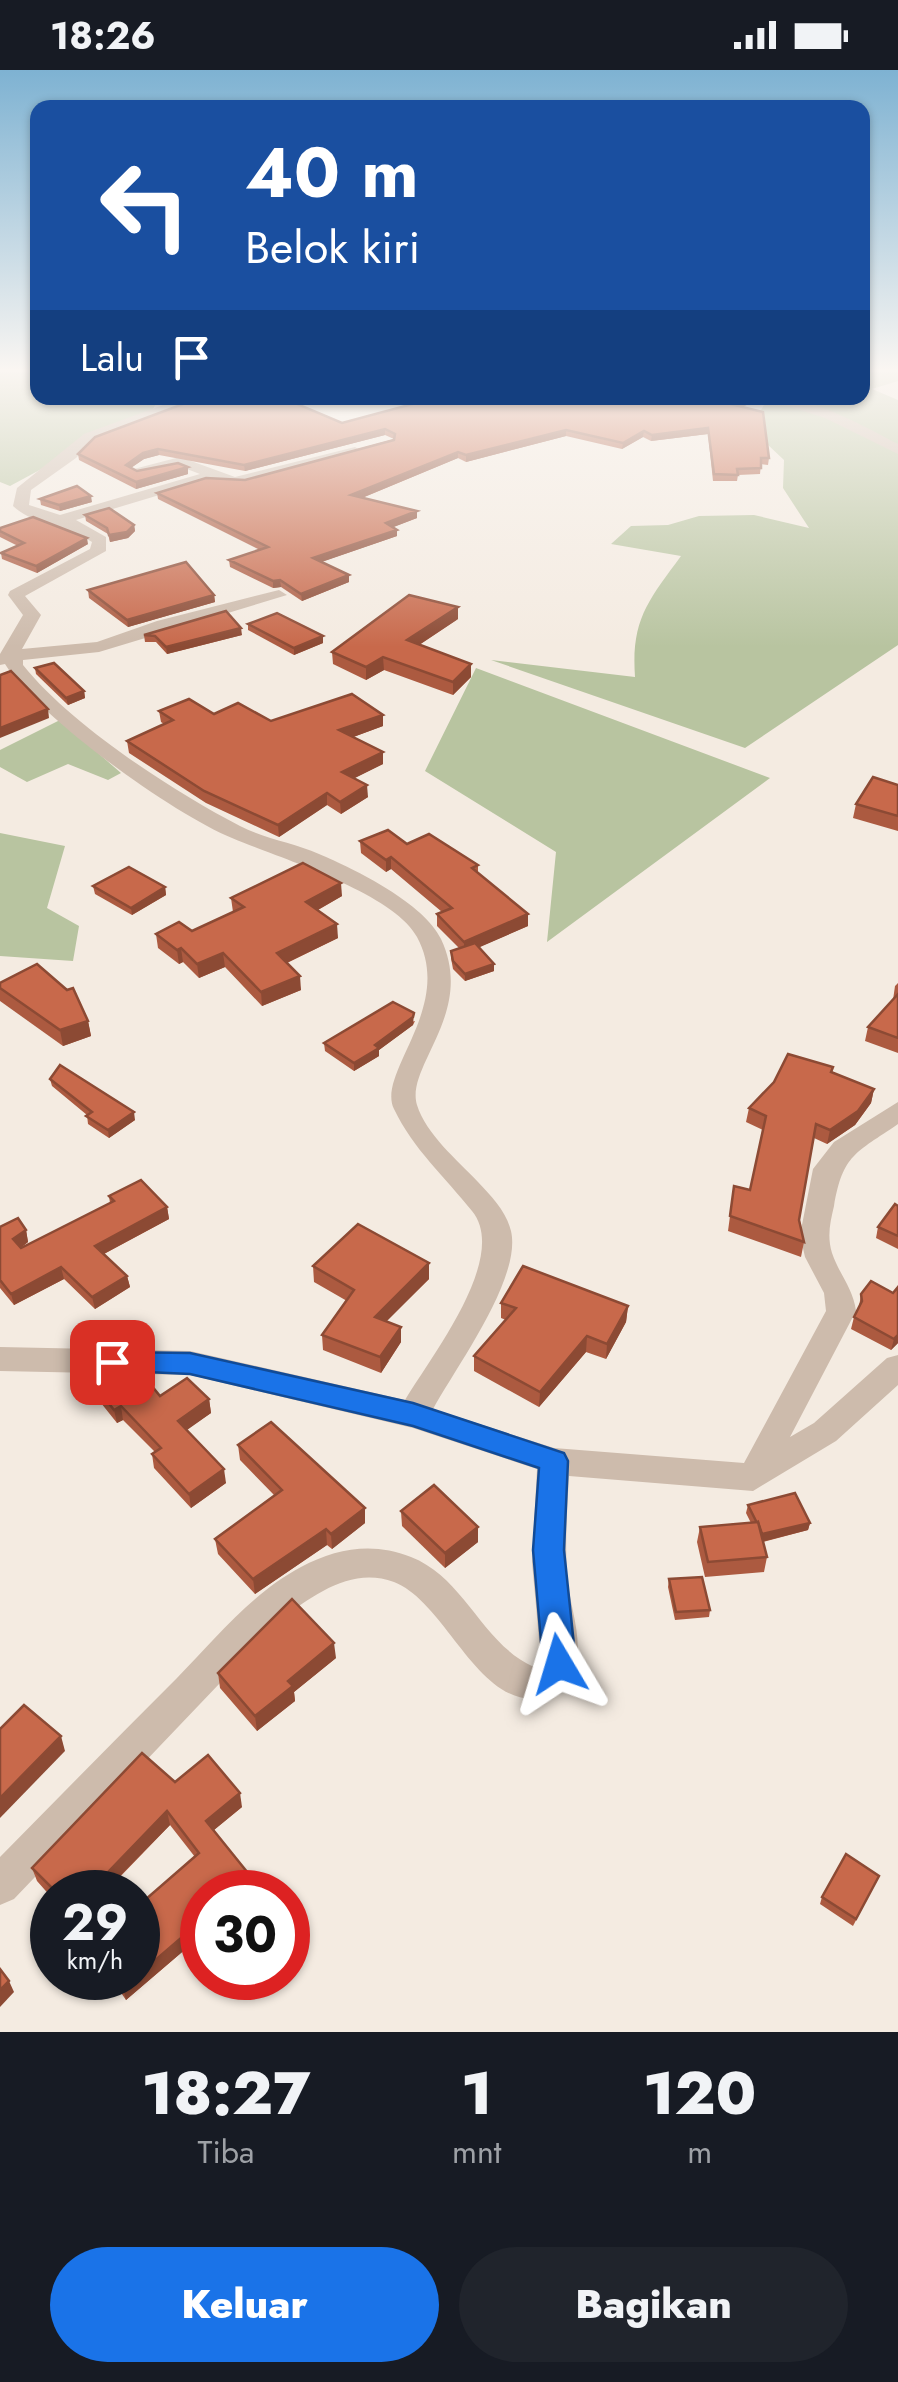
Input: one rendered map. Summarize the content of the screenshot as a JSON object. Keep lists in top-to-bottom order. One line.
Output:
{"page":{"status":"18:26","turn":["40 m","Belok kiri"],"then":"Lalu","speed":"29 km/h","limit":"30","eta":["18:27","Tiba","1","mnt","120","m"],"buttons":["Keluar","Bagikan"]}}
